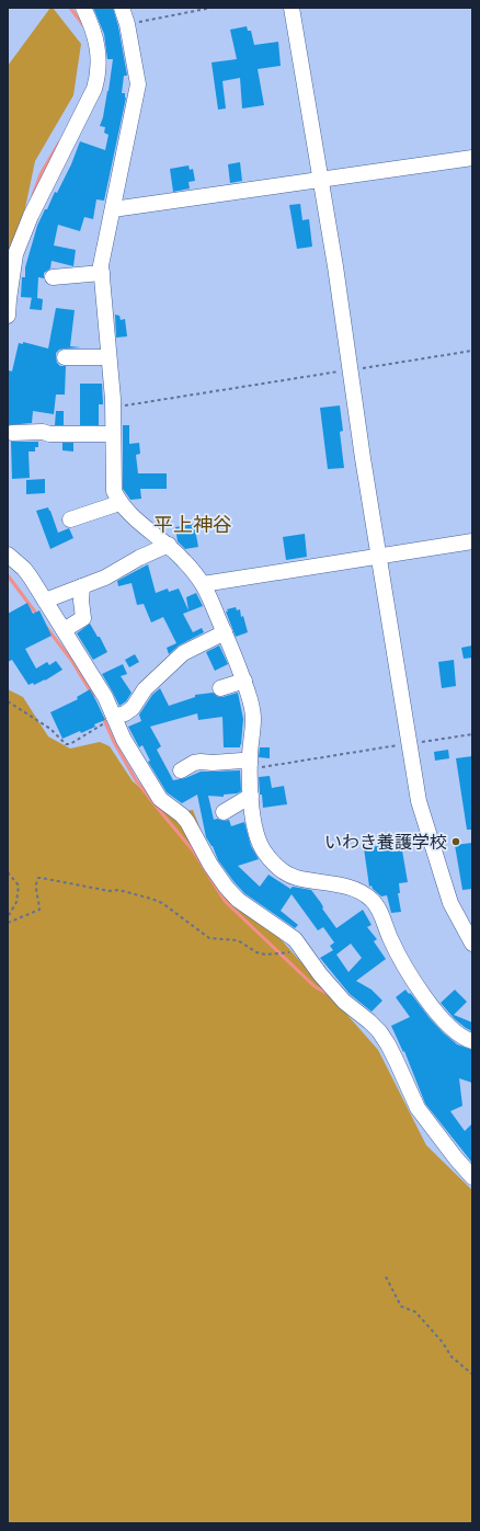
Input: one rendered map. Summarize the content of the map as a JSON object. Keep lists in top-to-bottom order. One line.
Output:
{"districts":["平上神谷"],"places":["いわき養護学校"]}
